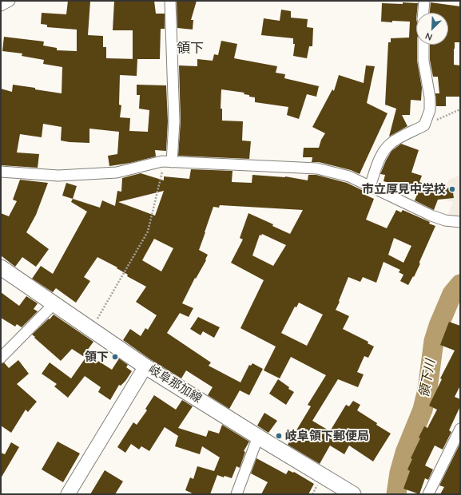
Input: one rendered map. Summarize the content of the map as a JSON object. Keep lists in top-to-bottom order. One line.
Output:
{"streets":{"main road":["岐阜那加線"]},"districts":["領下"],"water":["領下川"],"places":["市立厚見中学校","領下","岐阜領下郵便局"],"north":"bottom left"}
